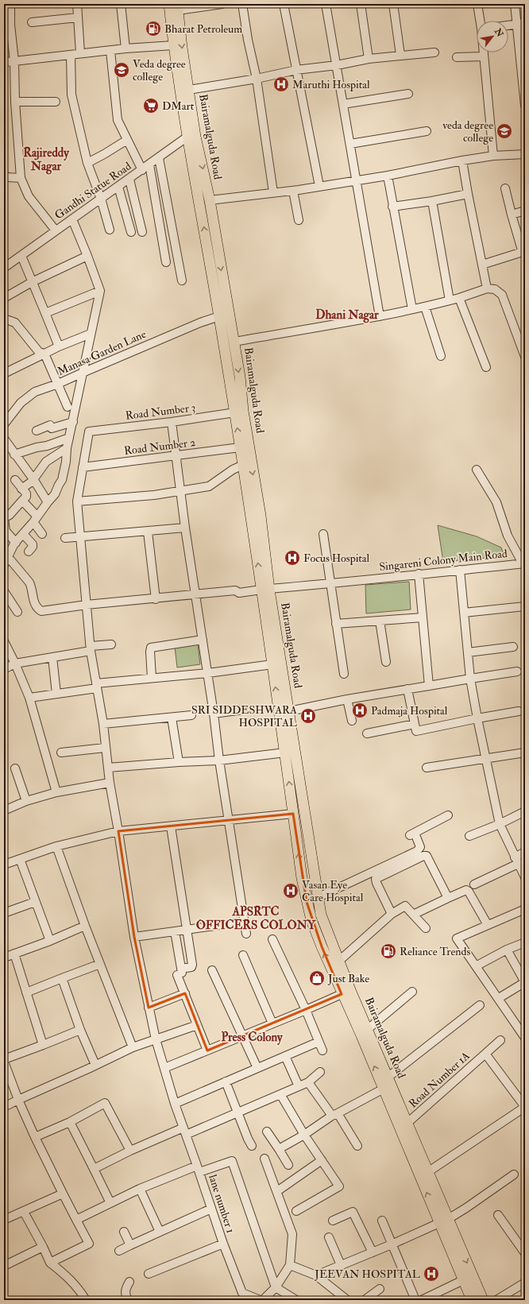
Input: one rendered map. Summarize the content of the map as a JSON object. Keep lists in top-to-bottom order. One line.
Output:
{"streets":{"main road":["Bairamalguda Road"],"street":["Gandhi Statue Road","Manasa Garden Lane","Road Number 3","Road Number 2","Singareni Colony Main Road","Road Number 1A","lane number 1"]},"crossings":[["Bairamalguda Road","Gandhi Statue Road"],["Bairamalguda Road","Manasa Garden Lane"],["Bairamalguda Road","Road Number 3"],["Bairamalguda Road","Road Number 2"],["Bairamalguda Road","Singareni Colony Main Road"],["Bairamalguda Road","Road Number 1A"],["Road Number 3","lane number 1"],["Road Number 2","lane number 1"],["Singareni Colony Main Road","lane number 1"]],"districts":["Rajireddy Nagar","Dhani Nagar","APSRTC OFFICERS COLONY","Press Colony"],"places":{"fuel station":["Bharat Petroleum","Reliance Trends"],"school or university":["Veda degree college","veda degree college"],"hospital":["Maruthi Hospital","Focus Hospital","Padmaja Hospital","SRI SIDDESHWARA HOSPITAL","Vasan Eye Care Hospital","JEEVAN HOSPITAL"],"supermarket":["DMart"],"shop":["Just Bake"]},"north":"top right"}
